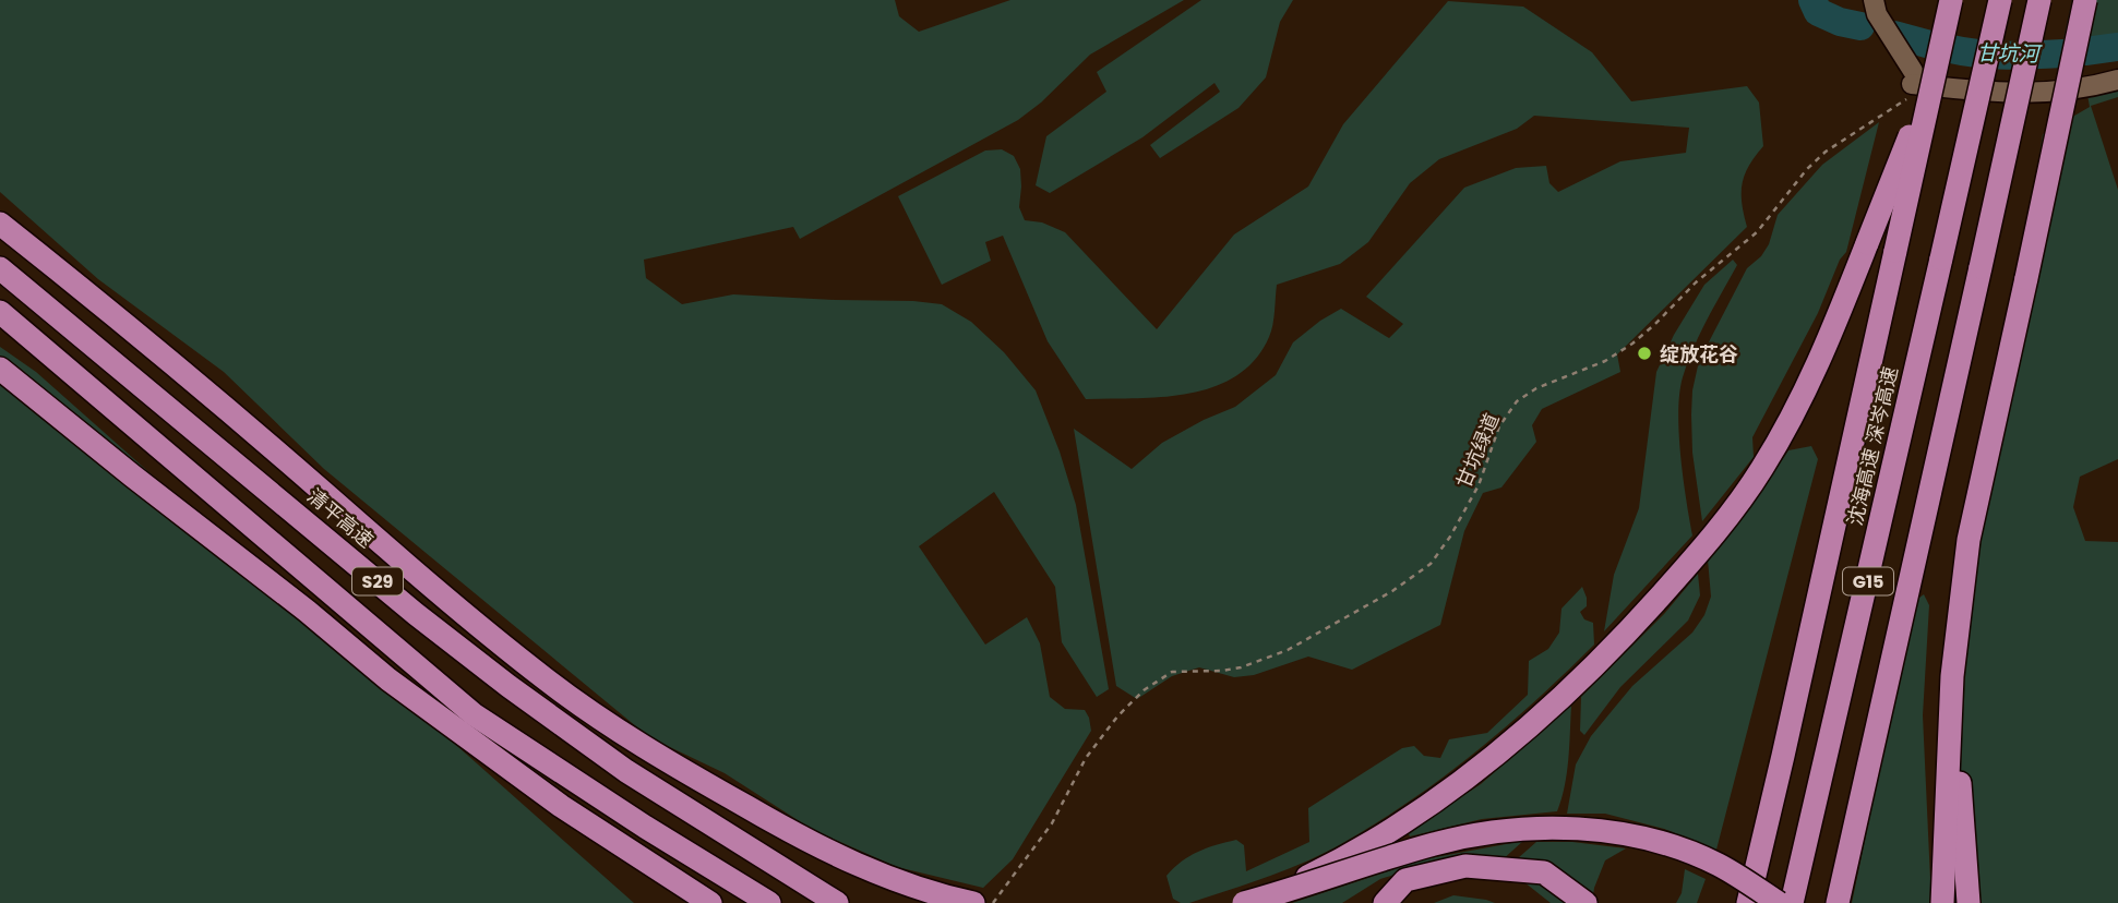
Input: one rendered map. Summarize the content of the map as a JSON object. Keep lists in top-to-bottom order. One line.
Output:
{"streets":{"highway":["沈海高速 深岑高速","清平高速","S29","G15"],"path":["甘坑绿道"]},"water":["甘坑河"],"places":["绽放花谷"]}
